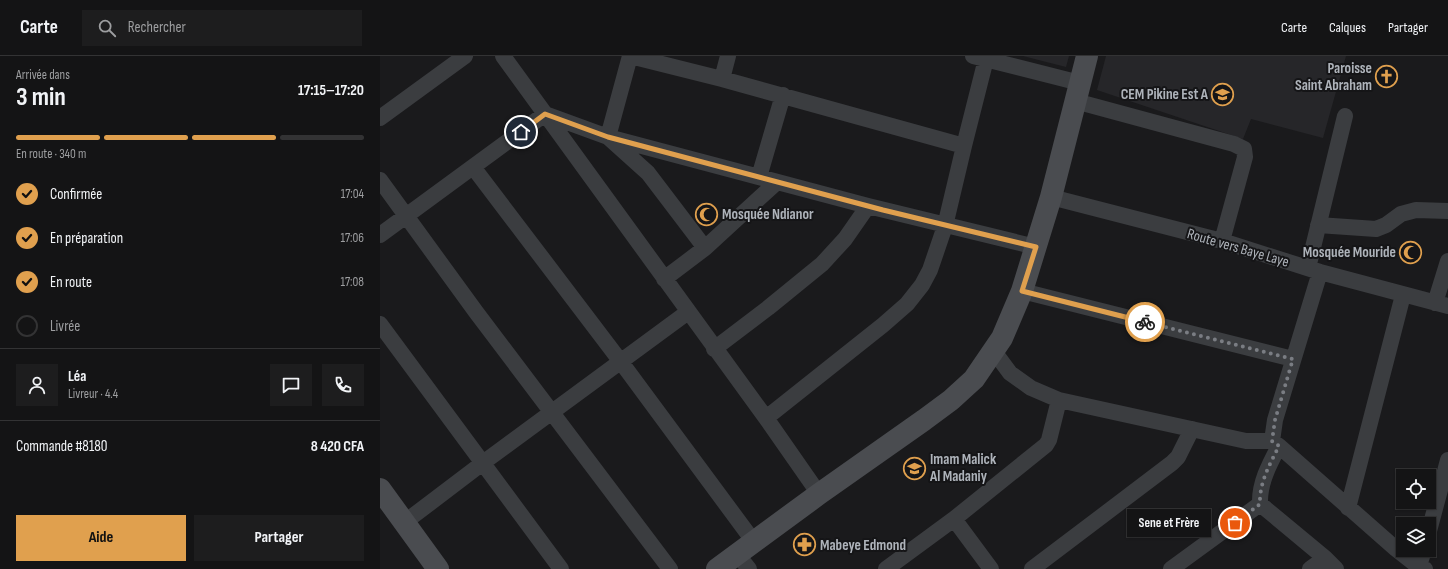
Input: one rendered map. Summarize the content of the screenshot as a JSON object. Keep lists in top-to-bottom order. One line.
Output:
{"streets":{"street":["Route vers Baye Laye"]},"places":{"church":["Paroisse Saint Abraham"],"school or university":["CEM Pikine Est A","Imam Malick Al Madaniy"],"mosque":["Mosquée Ndianor","Mosquée Mouride"],"other":["Sene et Frère"],"pharmacy":["Mabeye Edmond"]},"page":{"header":"Carte","search":"Rechercher","nav":["Carte","Calques","Partager"],"heading":["3 min","Arrivée dans","17:15–17:20"],"panel":["Léa","Livreur · 4.4","Commande #8180","8 420 CFA"],"bar":"En route · 340 m","list":[["Confirmée","17:04"],["En préparation","17:06"],["En route","17:08"],"Livrée"],"buttons":["Aide","Partager"],"bubble":"Sene et Frère"}}
